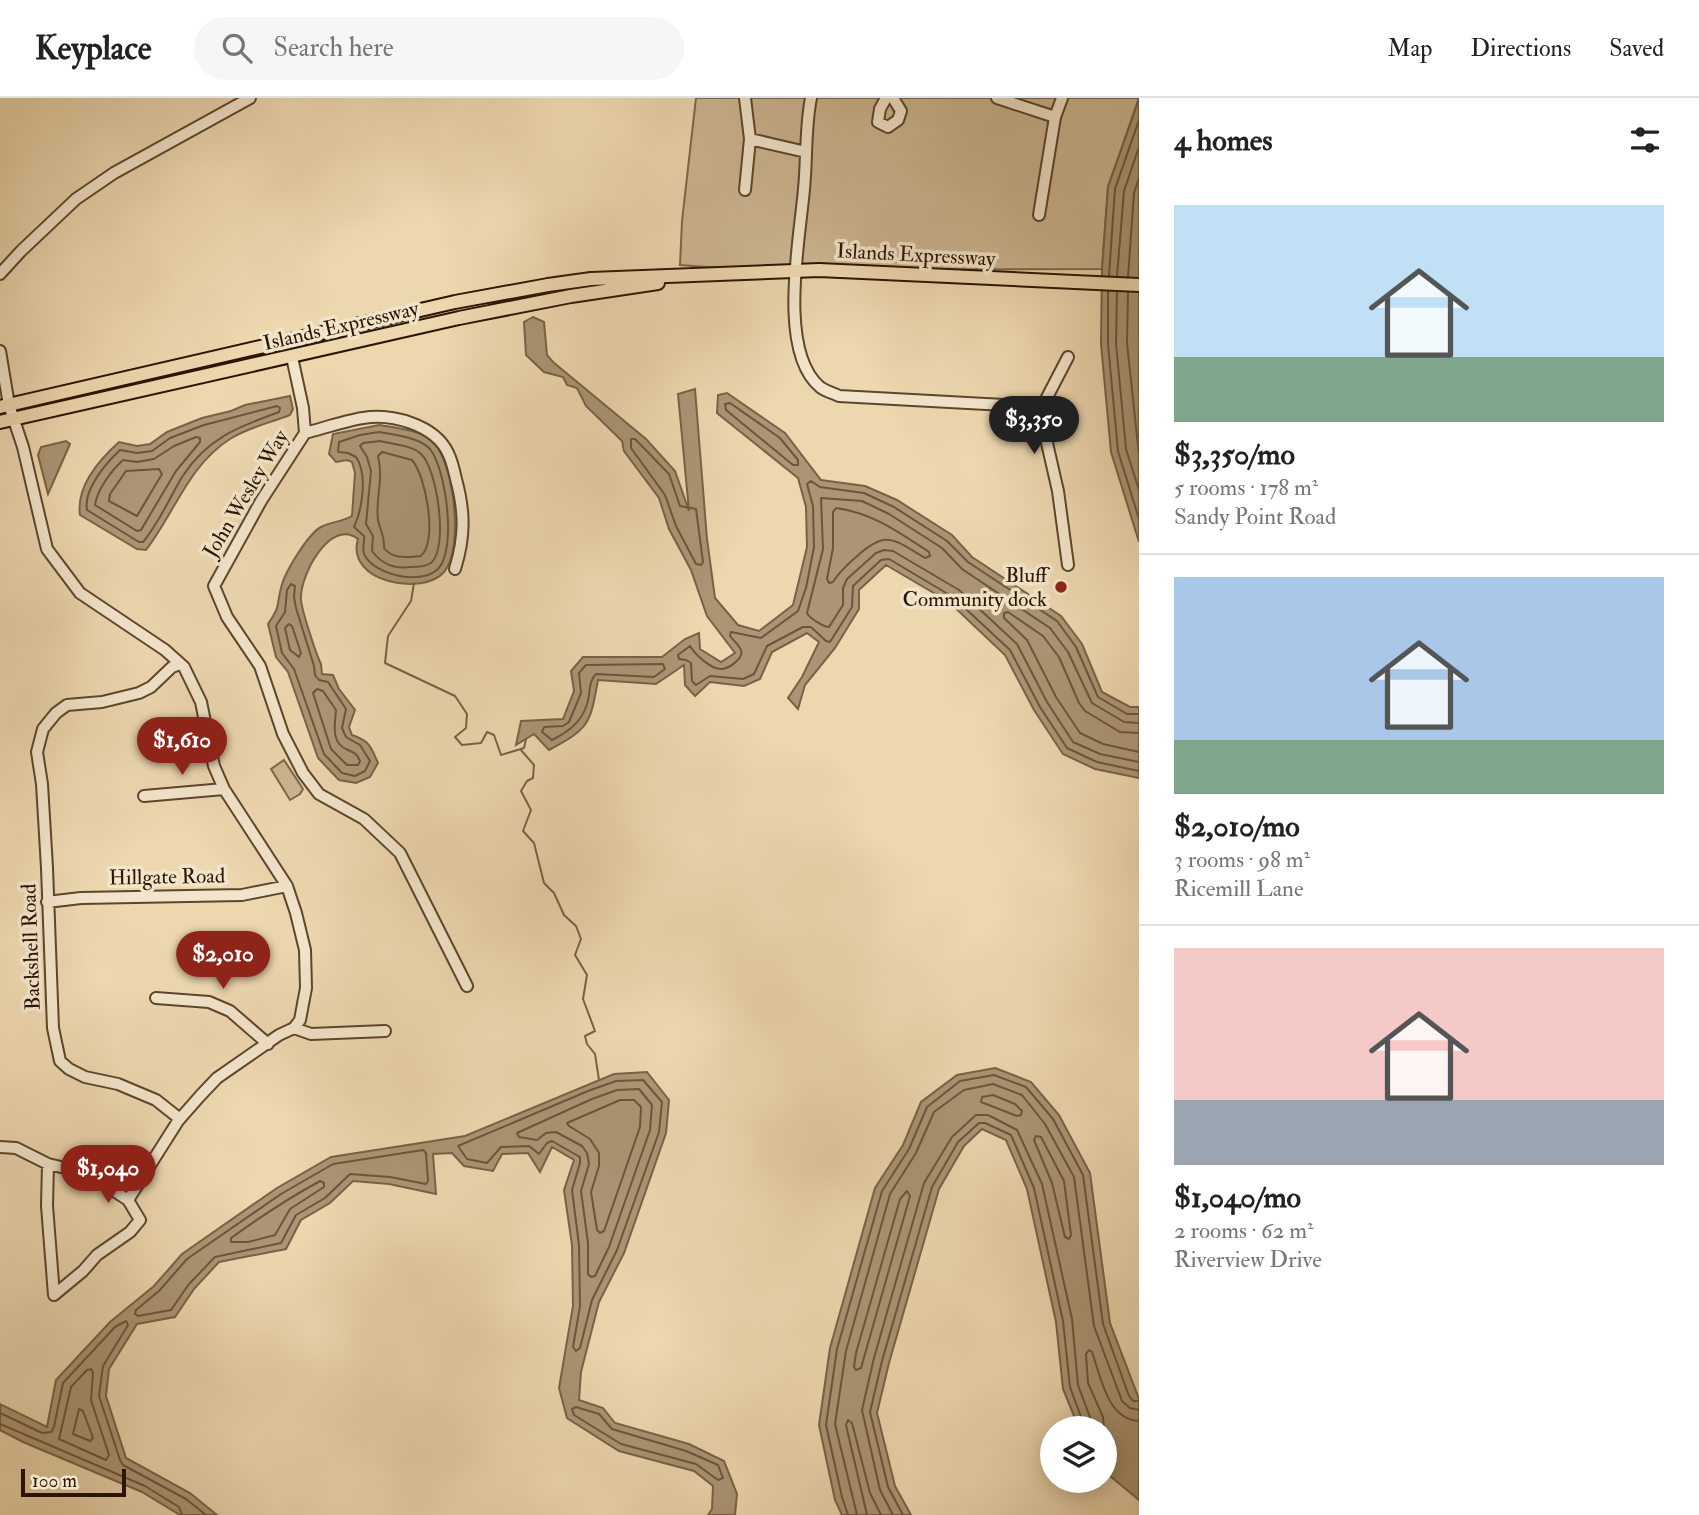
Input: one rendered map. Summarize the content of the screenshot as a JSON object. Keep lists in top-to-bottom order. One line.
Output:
{"streets":{"main road":["Islands Expressway"],"street":["John Wesley Way","Hillgate Road","Backshell Road"]},"crossings":[["Islands Expressway","John Wesley Way"],["Hillgate Road","Backshell Road"]],"places":["Bluff Community dock"],"scale_bar":"100 m","page":{"header":"Keyplace","search":"Search here","nav":["Map","Directions","Saved"],"heading":"4 homes","list":[{"name":"$3,350/mo","note":"5 rooms · 178 m² · Sandy Point Road"},{"name":"$2,010/mo","note":"3 rooms · 98 m² · Ricemill Lane"},{"name":"$1,040/mo","note":"2 rooms · 62 m² · Riverview Drive"}],"price":["$3,350","$1,610","$2,010","$1,040"],"scale":"100 m"}}
